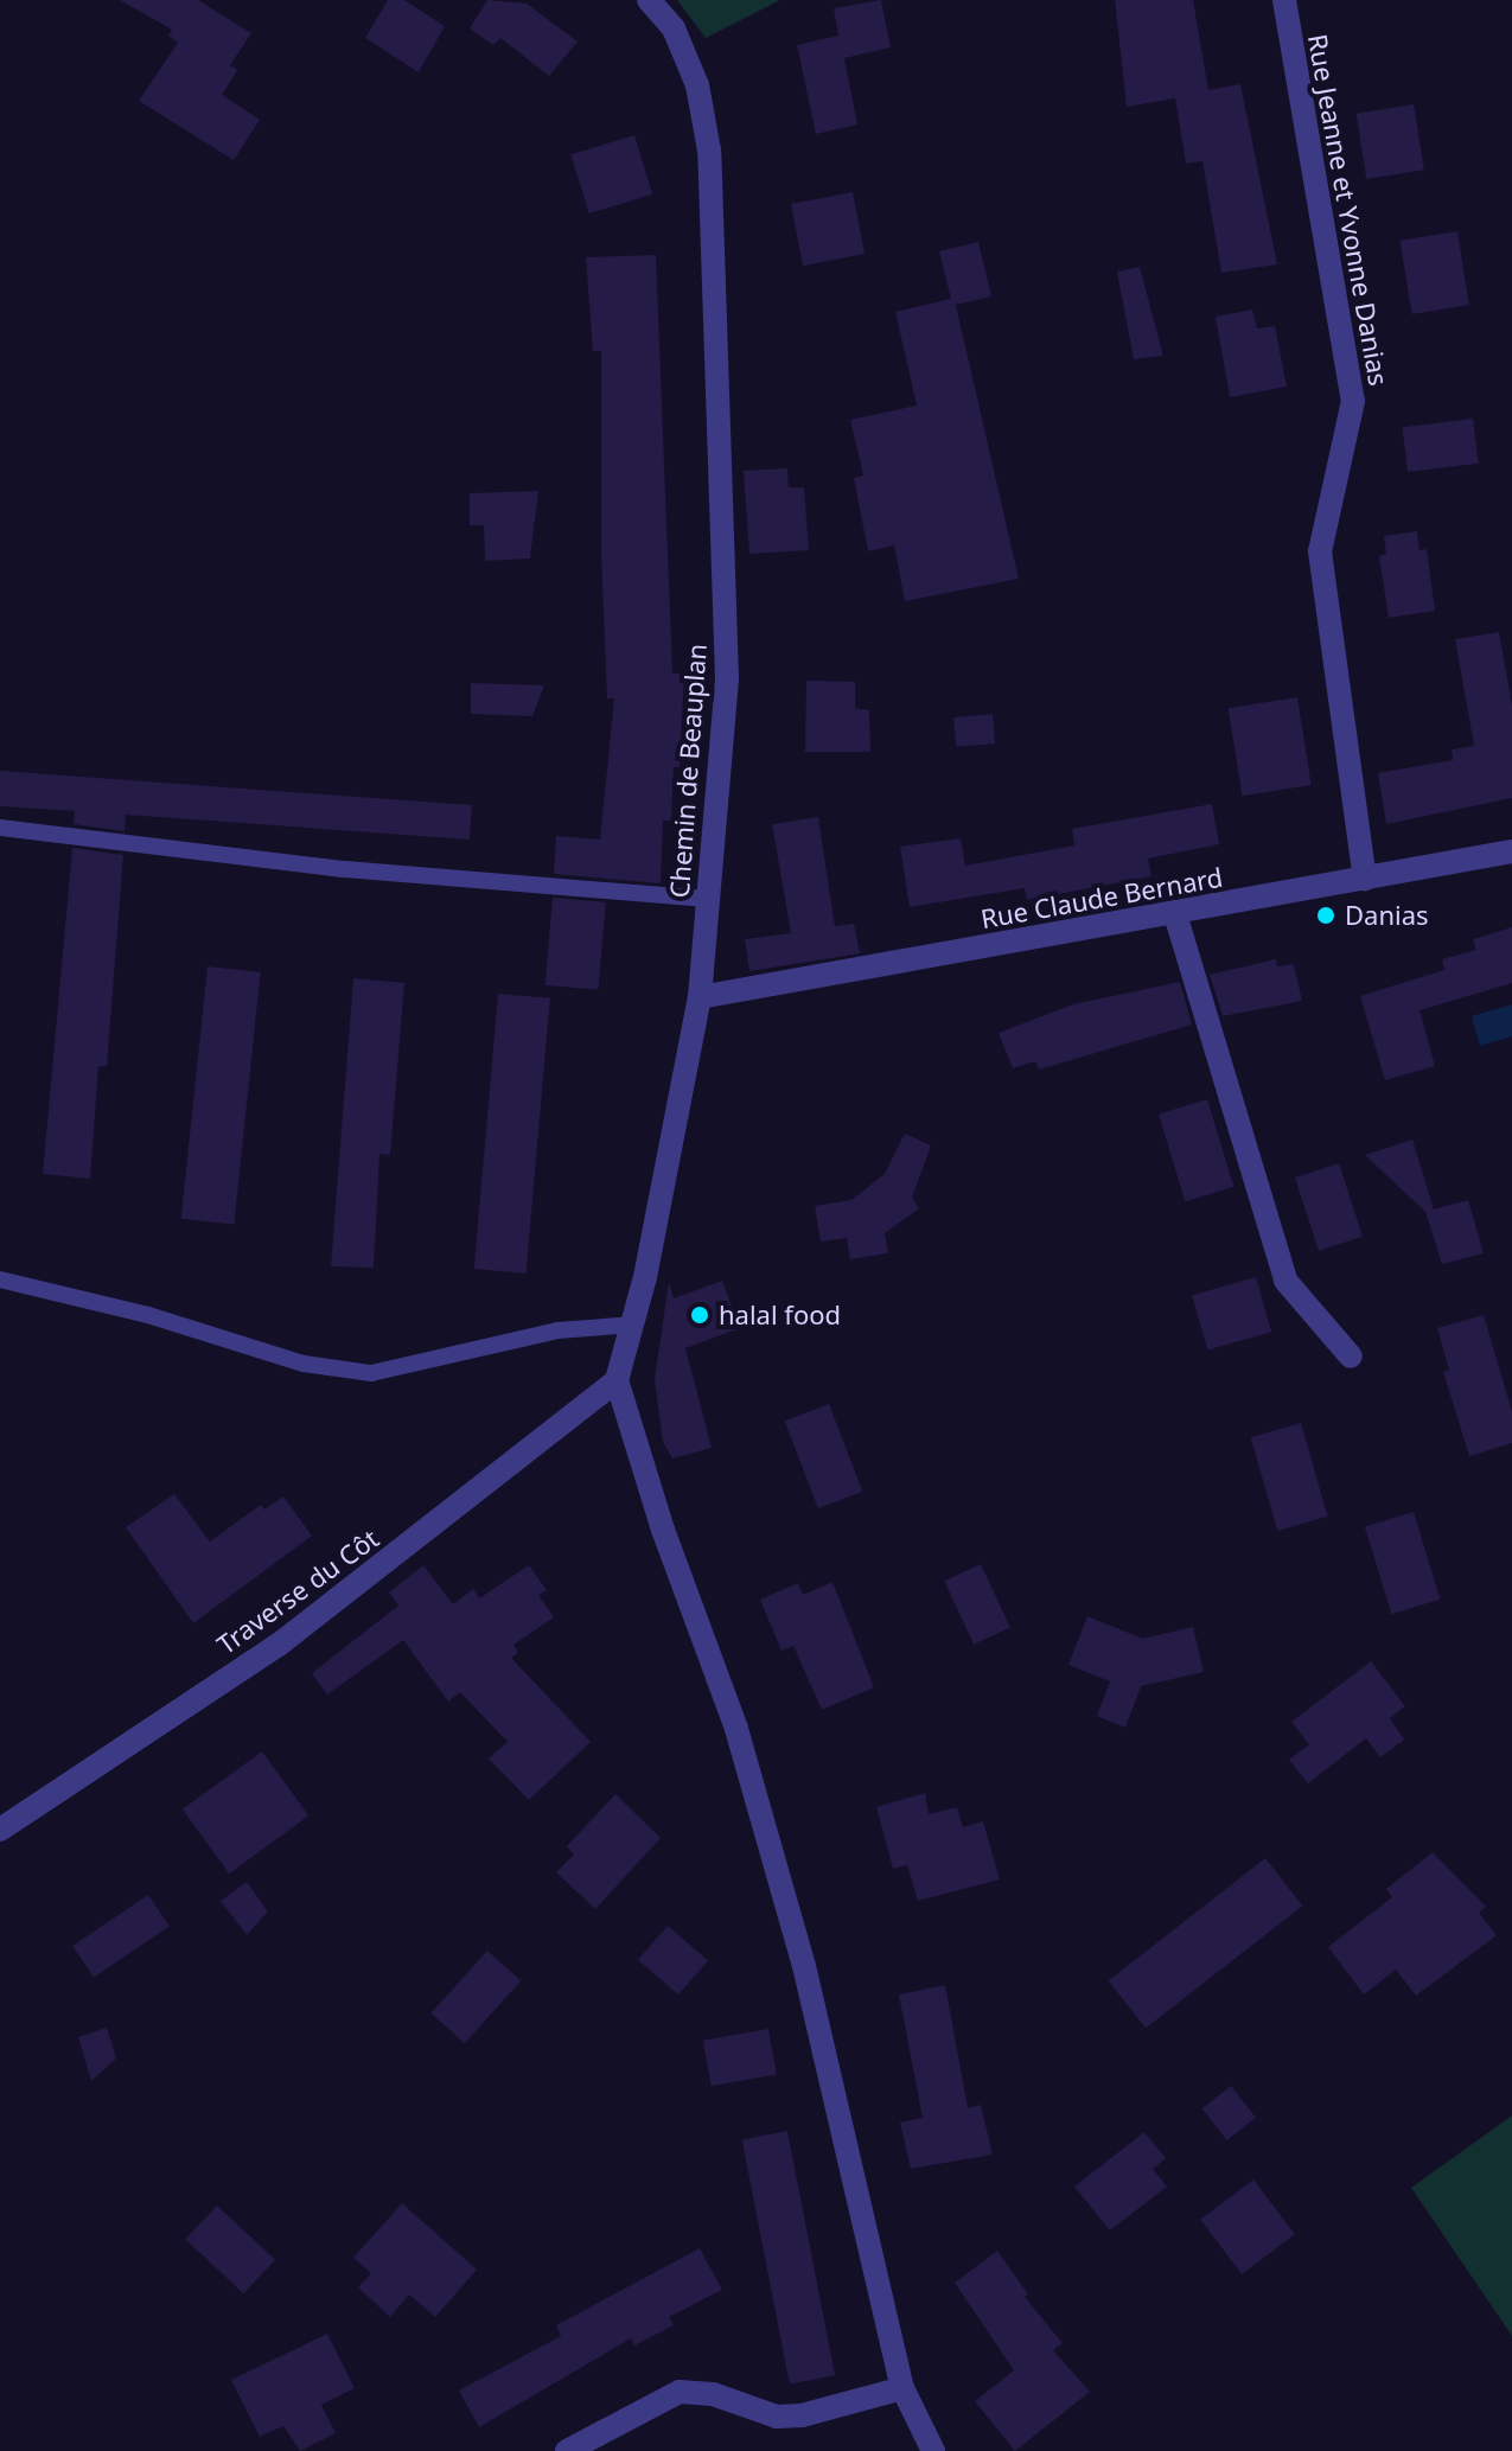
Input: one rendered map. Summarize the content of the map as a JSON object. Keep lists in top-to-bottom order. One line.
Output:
{"streets":{"street":["Rue Jeanne et Yvonne Danias","Chemin de Beauplan","Rue Claude Bernard","Traverse du Côt"]},"crossings":[["Rue Jeanne et Yvonne Danias","Rue Claude Bernard"],["Chemin de Beauplan","Rue Claude Bernard"],["Chemin de Beauplan","Traverse du Côt"]],"places":["Danias","halal food"]}
